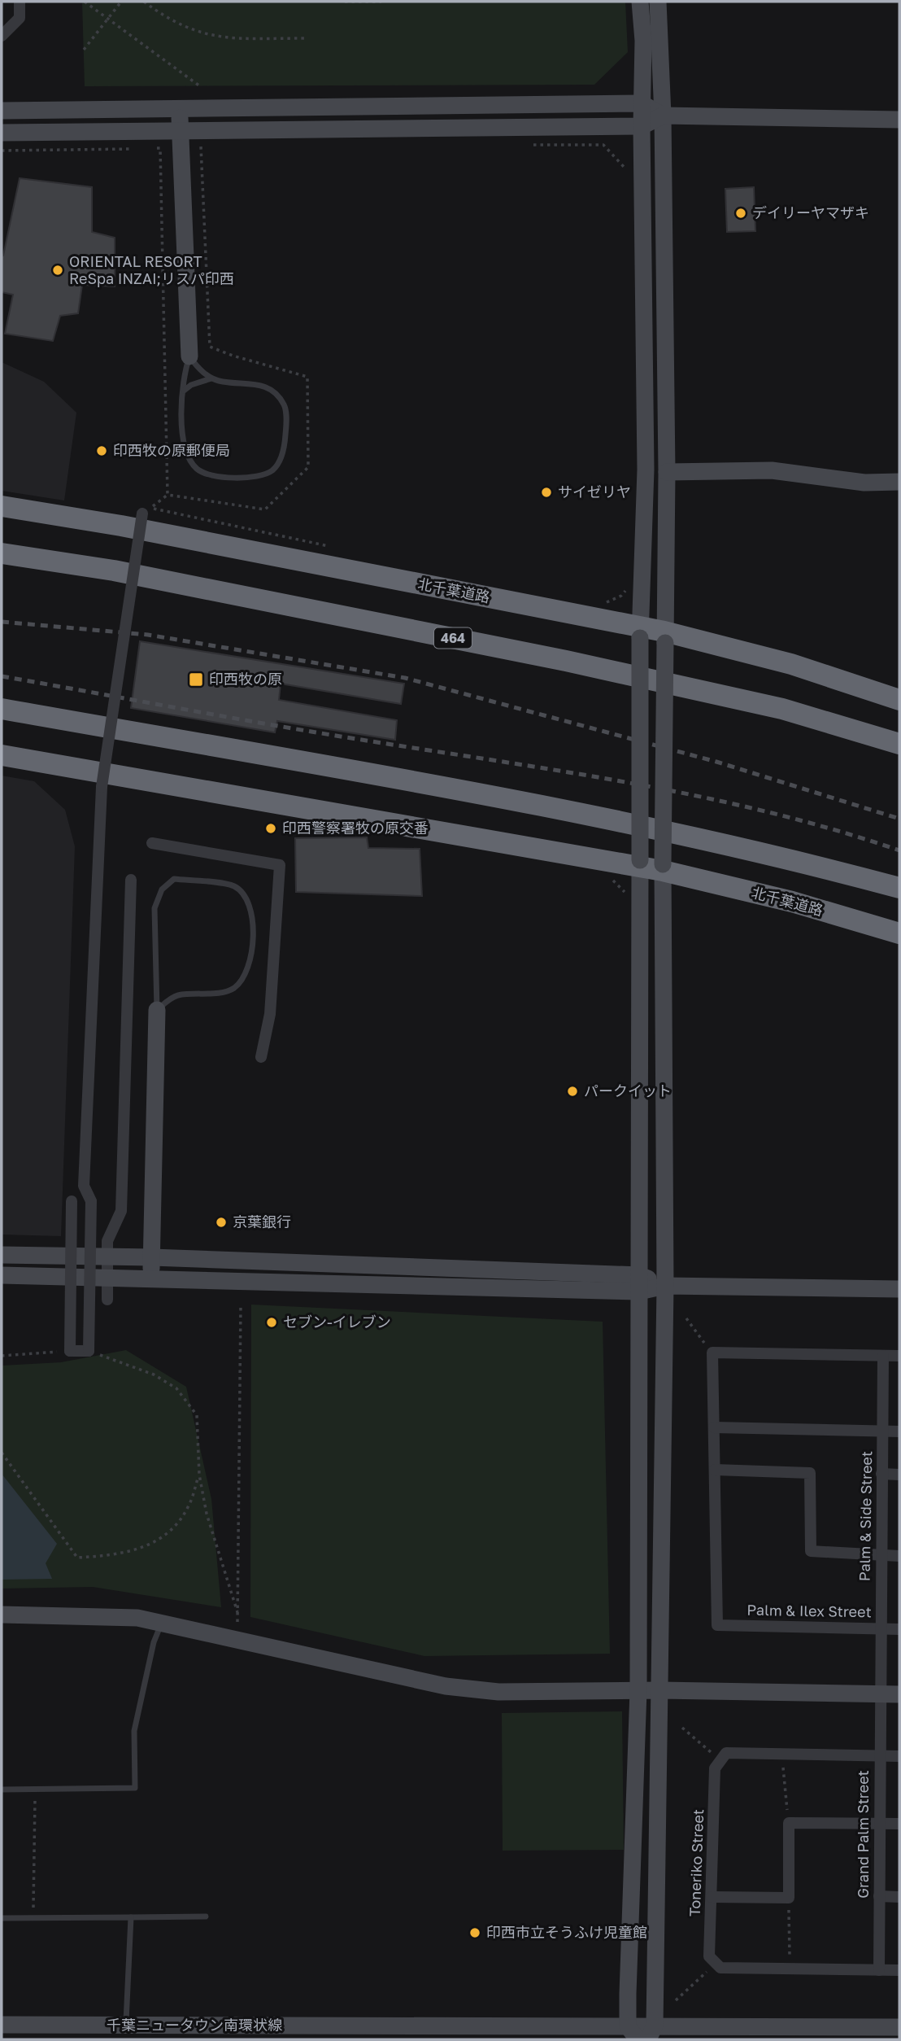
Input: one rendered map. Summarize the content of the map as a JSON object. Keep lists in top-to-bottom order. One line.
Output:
{"streets":{"highway":["北千葉道路","464"],"street":["Palm & Side Street","Palm & Ilex Street","Grand Palm Street","Toneriko Street","千葉ニュータウン南環状線"]},"crossings":[["Palm & Side Street","Palm & Ilex Street"],["Palm & Side Street","Grand Palm Street"]],"places":{"other":["デイリーヤマザキ","ORIENTAL RESORT ReSpa INZAI;リスパ印西","印西牧の原郵便局","サイゼリヤ","印西警察署牧の原交番","パークイット","京葉銀行","セブン-イレブン","印西市立そうふけ児童館"],"transit":["印西牧の原"]}}
